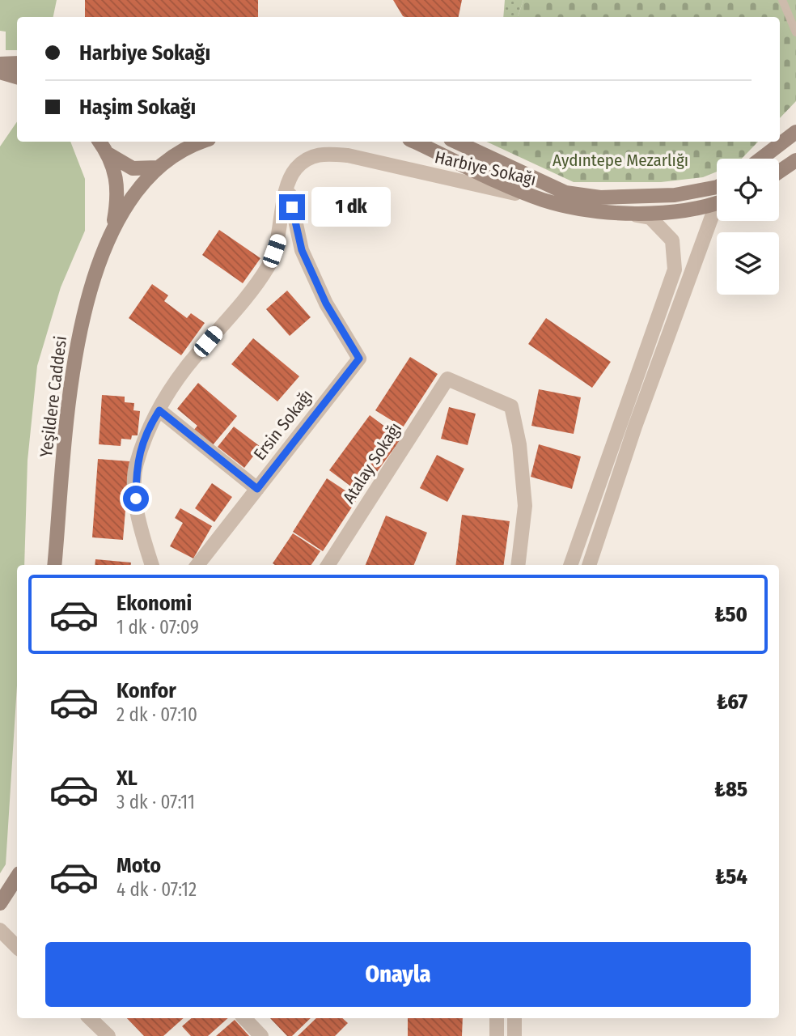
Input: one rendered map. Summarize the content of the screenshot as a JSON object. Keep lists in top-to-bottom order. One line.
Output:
{"streets":{"street":["Harbiye Sokağı","Yeşildere Caddesi","Ersin Sokağı","Atalay Sokağı"]},"crossings":[["Harbiye Sokağı","Ersin Sokağı"]],"parks":["Aydıntepe Mezarlığı"],"page":{"banner":["Harbiye Sokağı","Haşim Sokağı"],"bubble":"1 dk","list":[{"name":"Ekonomi","note":"1 dk · 07:09","value":"₺50"},{"name":"Konfor","note":"2 dk · 07:10","value":"₺67"},{"name":"XL","note":"3 dk · 07:11","value":"₺85"},{"name":"Moto","note":"4 dk · 07:12","value":"₺54"}],"buttons":"Onayla"}}
